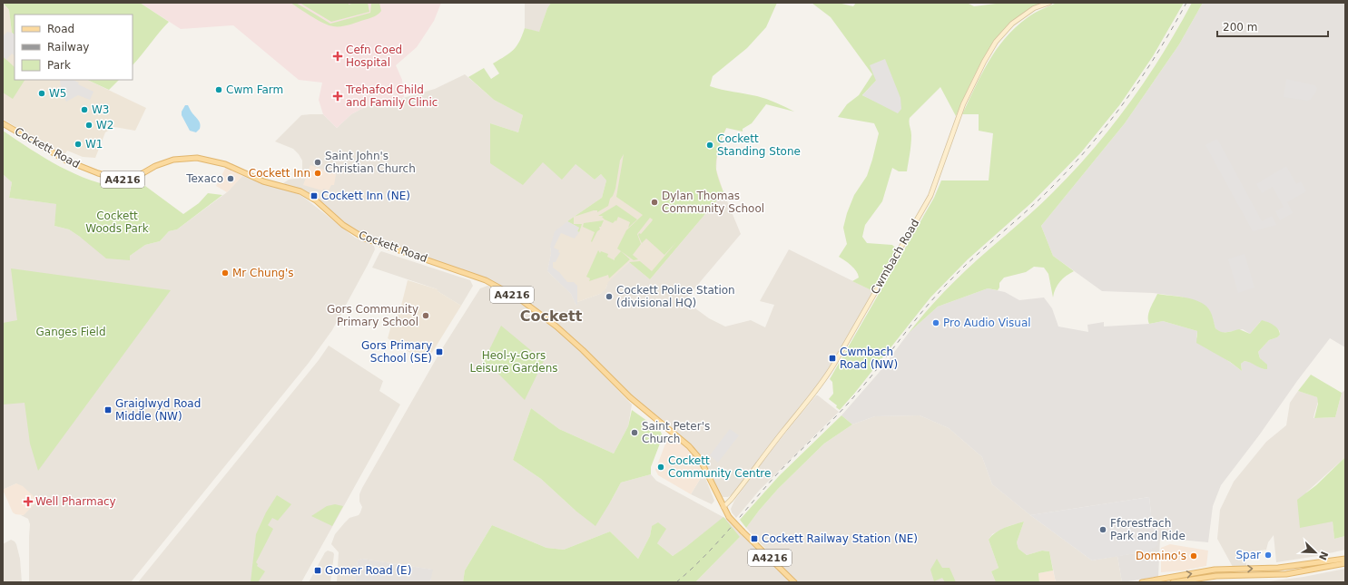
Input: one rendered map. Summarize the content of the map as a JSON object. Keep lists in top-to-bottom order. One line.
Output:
{"streets":{"main road":["Cockett Road","A4216","Cwmbach Road"]},"crossings":[["Cockett Road","A4216"],["Cockett Road","Cwmbach Road"],["A4216","Cwmbach Road"]],"districts":["Cockett"],"parks":["Cockett Woods Park","Ganges Field","Heol-y-Gors Leisure Gardens"],"places":{"health":["Cefn Coed Hospital","Trehafod Child and Family Clinic","Well Pharmacy"],"other":["Cwm Farm","W5","W3","W2","W1","Cockett Standing Stone","Saint John's Christian Church","Cockett Inn","Texaco","Dylan Thomas Community School","Mr Chung's","Cockett Police Station (divisional HQ)","Gors Community Primary School","Pro Audio Visual","Saint Peter's Church","Cockett Community Centre","Fforestfach Park and Ride","Spar","Domino's"],"transit":["Cockett Inn (NE)","Gors Primary School (SE)","Cwmbach Road (NW)","Graiglwyd Road Middle (NW)","Cockett Railway Station (NE)","Gomer Road (E)"]},"legend":["Road","Railway","Park"],"scale_bar":"200 m","north":"bottom right"}
